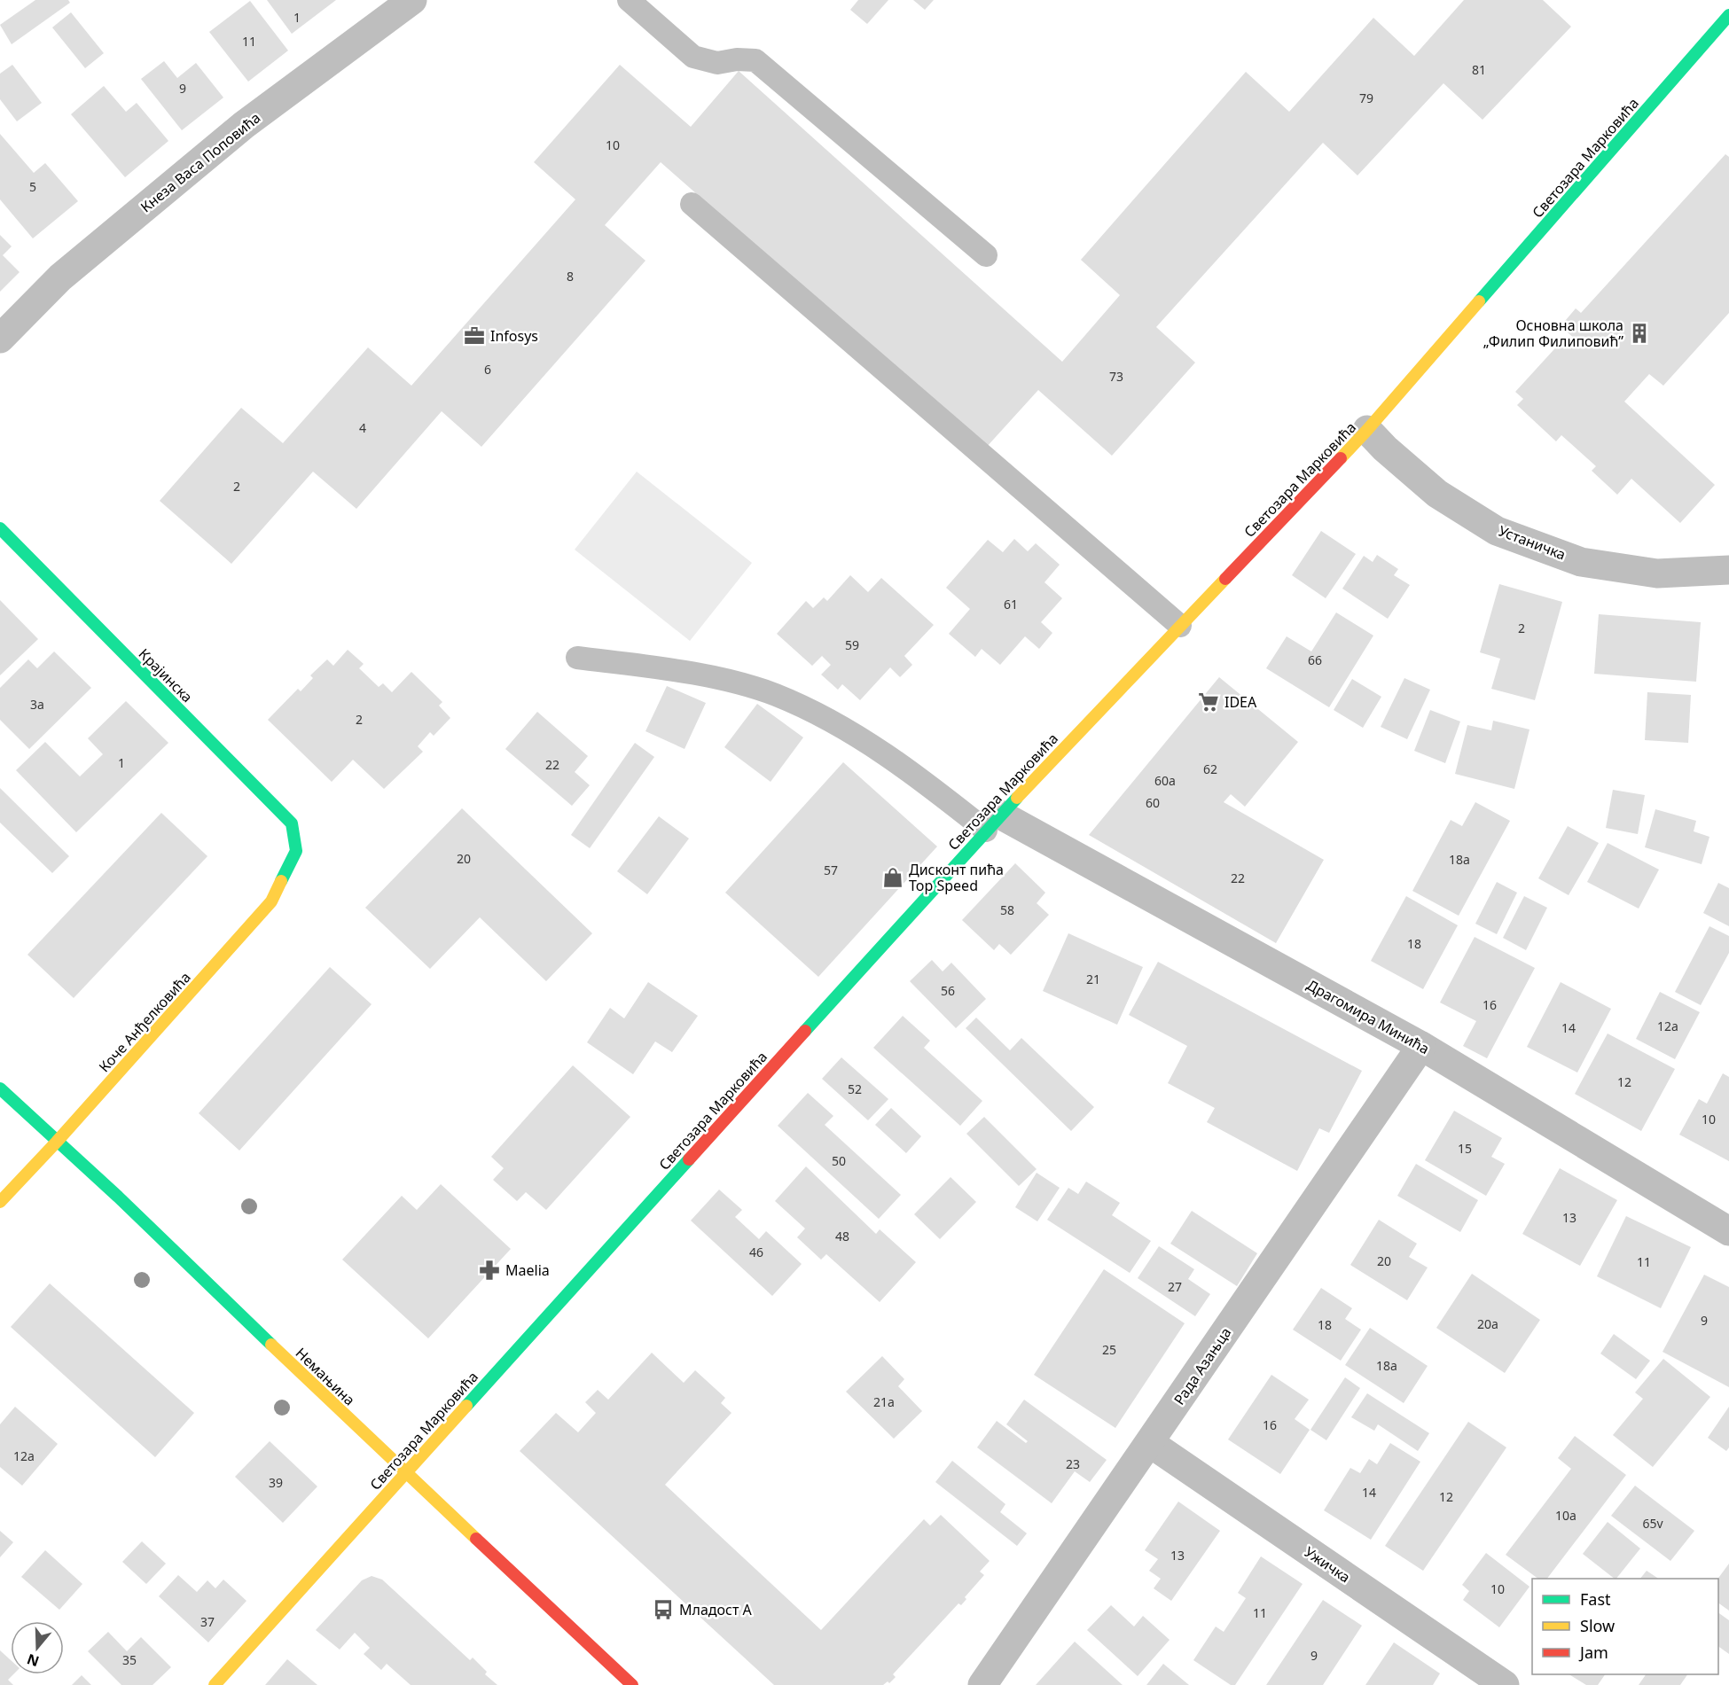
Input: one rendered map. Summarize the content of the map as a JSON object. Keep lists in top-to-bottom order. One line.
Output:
{"streets":{"street":["Светозара Марковића","Кнеза Васа Поповића","Устаничка","Крајинска","Драгомира Минића","Коче Анђелковића","Рада Азањца","Немањина","Ужичка"]},"crossings":[["Светозара Марковића","Устаничка"],["Светозара Марковића","Драгомира Минића"],["Светозара Марковића","Немањина"],["Крајинска","Коче Анђелковића"],["Драгомира Минића","Рада Азањца"],["Коче Анђелковића","Немањина"],["Рада Азањца","Ужичка"]],"places":{"building":["Основна школа „Филип Филиповић”"],"office":["Infosys"],"supermarket":["IDEA"],"shop":["Дисконт пића Top Speed"],"pharmacy":["Maelia"],"bus stop":["Младост А"]},"house_numbers":["1","11","81","9","79","10","5","8","6","73","4","2","61","2","59","66","3a","2","1","22","62","60a","60","20","18a","57","22","58","18","21","56","16","12a","14","12","52","10","15","50","13","48","46","20","11","27","9","20a","18","25","18a","21a","16","12a","23","39","14","12","10a","65v","13","10","11","37","9","35"],"legend":["Fast","Slow","Jam"],"north":"bottom"}
